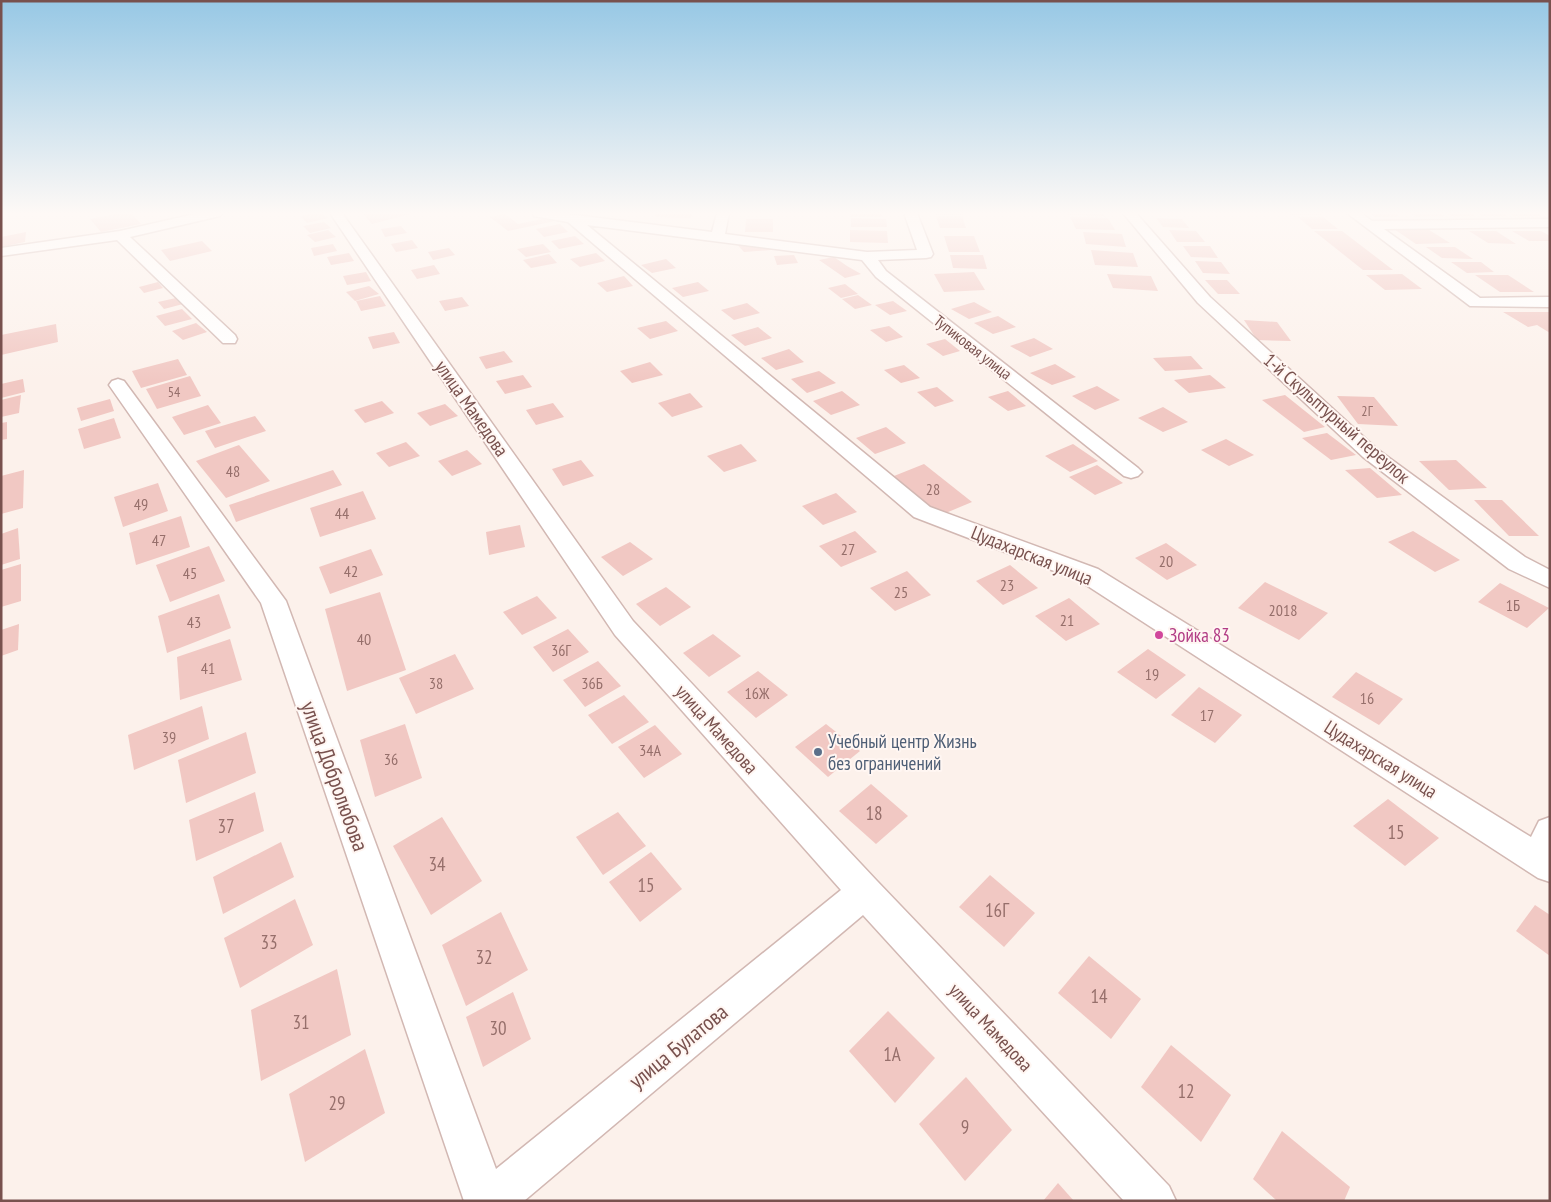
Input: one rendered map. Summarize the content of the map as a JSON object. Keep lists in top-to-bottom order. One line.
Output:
{"streets":{"street":["Тупиковая улица","улица Мамедова","1-й Скульптурный переулок","Цудахарская улица","улица Добролюбова","улица Булатова"]},"crossings":[["улица Мамедова","улица Булатова"],["улица Добролюбова","улица Булатова"]],"places":["Зойка 83","Учебный центр Жизнь без ограничений"],"house_numbers":["54","2Г","48","28","49","44","47","27","20","42","45","23","25","1Б","2018","21","43","40","36Г","41","19","38","36Б","16Ж","16","17","39","34А","36","18","37","15","34","15","16Г","33","32","14","31","30","1А","12","29","9"]}
